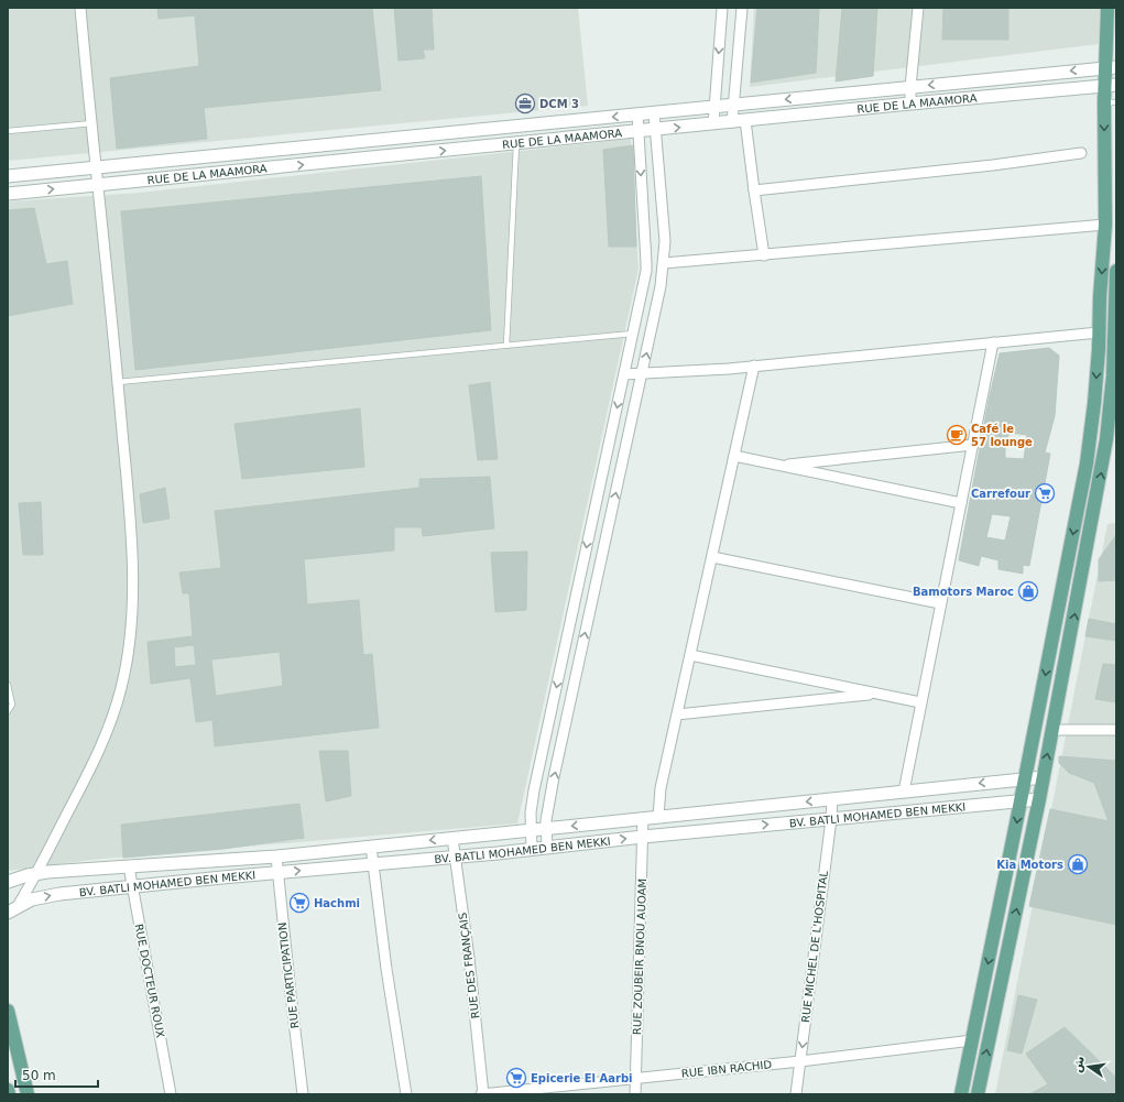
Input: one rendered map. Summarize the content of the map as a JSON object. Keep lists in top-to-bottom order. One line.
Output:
{"streets":{"street":["RUE DE LA MAAMORA","BV. BATLI MOHAMED BEN MEKKI","RUE MICHEL DE L'HOSPITAL","RUE ZOUBEIR BNOU AUOAM","RUE DES FRANÇAIS","RUE PARTICIPATION","RUE DOCTEUR ROUX","RUE IBN RACHID"]},"crossings":[["BV. BATLI MOHAMED BEN MEKKI","RUE MICHEL DE L'HOSPITAL"],["BV. BATLI MOHAMED BEN MEKKI","RUE ZOUBEIR BNOU AUOAM"],["BV. BATLI MOHAMED BEN MEKKI","RUE DES FRANÇAIS"],["BV. BATLI MOHAMED BEN MEKKI","RUE PARTICIPATION"],["BV. BATLI MOHAMED BEN MEKKI","RUE DOCTEUR ROUX"],["RUE MICHEL DE L'HOSPITAL","RUE IBN RACHID"],["RUE ZOUBEIR BNOU AUOAM","RUE IBN RACHID"],["RUE DES FRANÇAIS","RUE IBN RACHID"]],"one_way":["RUE MICHEL DE L'HOSPITAL"],"places":{"office":["DCM 3"],"cafe":["Café le 57 lounge"],"supermarket":["Carrefour","Hachmi","Epicerie El Aarbi"],"shop":["Bamotors Maroc","Kia Motors"]},"scale_bar":"50 m","north":"left"}
